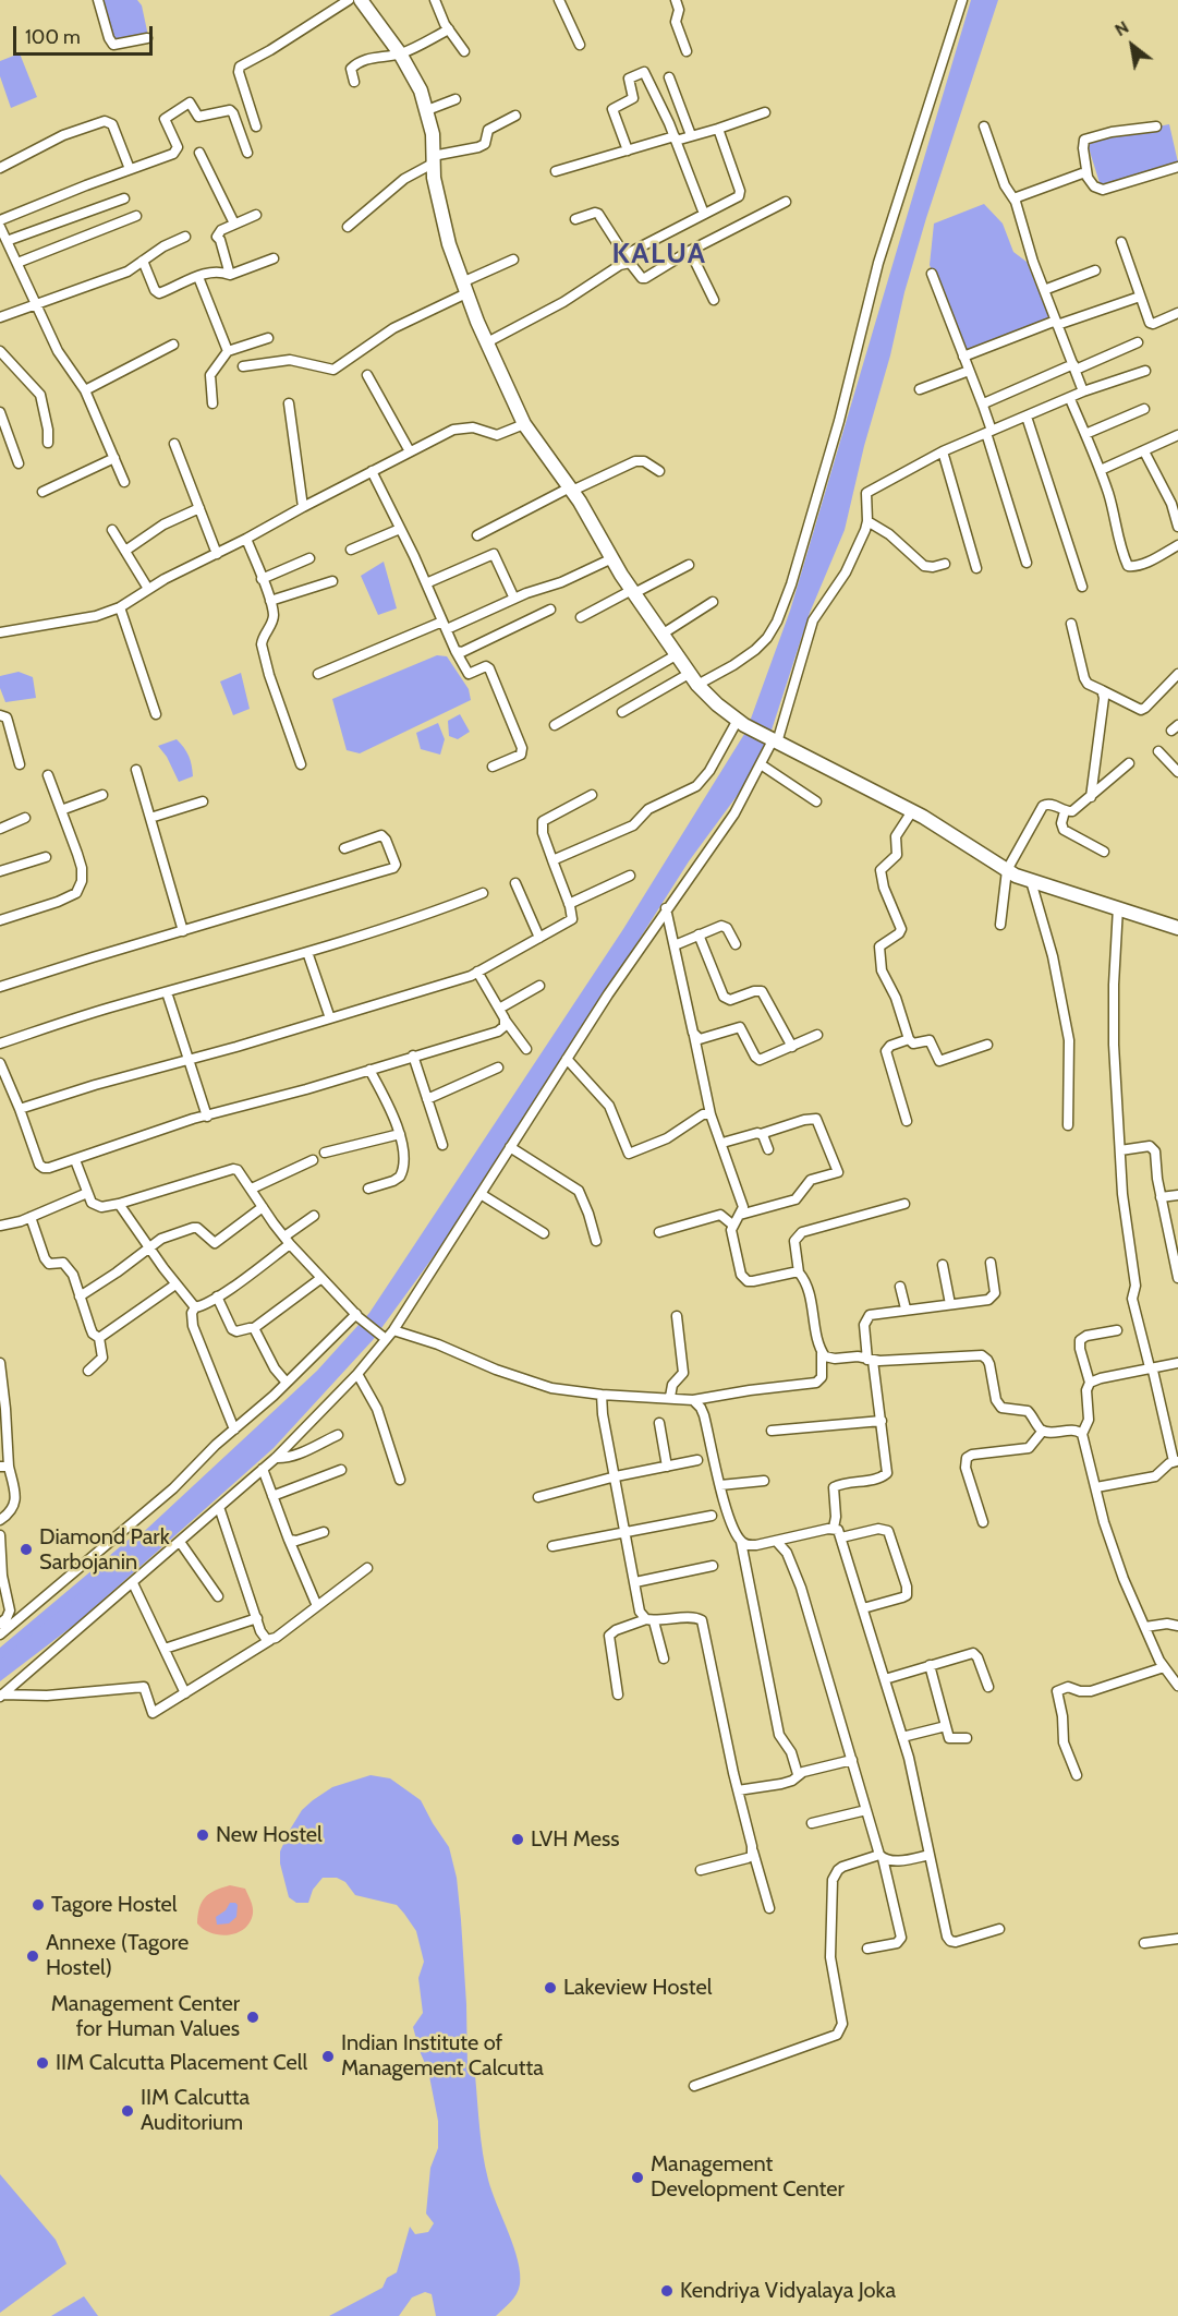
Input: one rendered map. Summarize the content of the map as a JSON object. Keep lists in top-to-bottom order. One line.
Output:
{"districts":["KALUA"],"places":["Diamond Park Sarbojanin","New Hostel","LVH Mess","Tagore Hostel","Annexe (Tagore Hostel)","Lakeview Hostel","Management Center for Human Values","Indian Institute of Management Calcutta","IIM Calcutta Placement Cell","IIM Calcutta Auditorium","Management Development Center","Kendriya Vidyalaya Joka"],"scale_bar":"100 m","north":"top left"}
